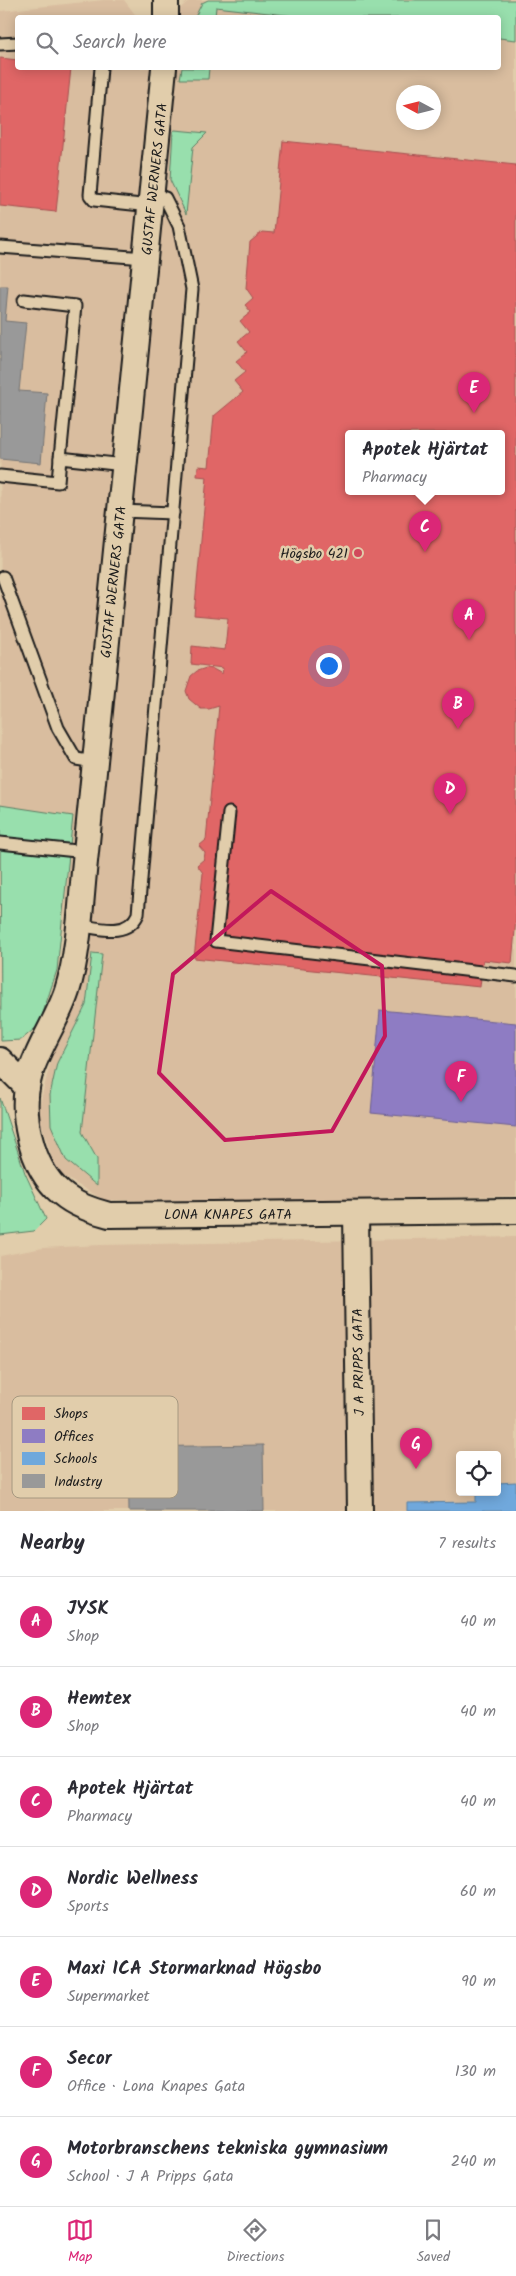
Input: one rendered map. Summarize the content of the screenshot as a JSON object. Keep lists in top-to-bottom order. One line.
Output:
{"streets":{"street":["GUSTAF WERNERS GATA","LONA KNAPES GATA","J A PRIPPS GATA"]},"crossings":[["GUSTAF WERNERS GATA","LONA KNAPES GATA"],["LONA KNAPES GATA","J A PRIPPS GATA"]],"places":["Högsbo 421"],"legend":["Shops","Offices","Schools","Industry"],"north":"left","page":{"search":"Search here","pins":["E","C","A","B","D","F","G"],"popup":["Apotek Hjärtat","Pharmacy"],"heading":["Nearby","7 results"],"list":[{"mark":"A","name":"JYSK","note":"Shop","value":"40 m"},{"mark":"B","name":"Hemtex","note":"Shop","value":"40 m"},{"mark":"C","name":"Apotek Hjärtat","note":"Pharmacy","value":"40 m"},{"mark":"D","name":"Nordic Wellness","note":"Sports","value":"60 m"},{"mark":"E","name":"Maxi ICA Stormarknad Högsbo","note":"Supermarket","value":"90 m"},{"mark":"F","name":"Secor","note":"Office · Lona Knapes Gata","value":"130 m"},{"mark":"G","name":"Motorbranschens tekniska gymnasium","note":"School · J A Pripps Gata","value":"240 m"}],"nav":["Map","Directions","Saved"]}}
